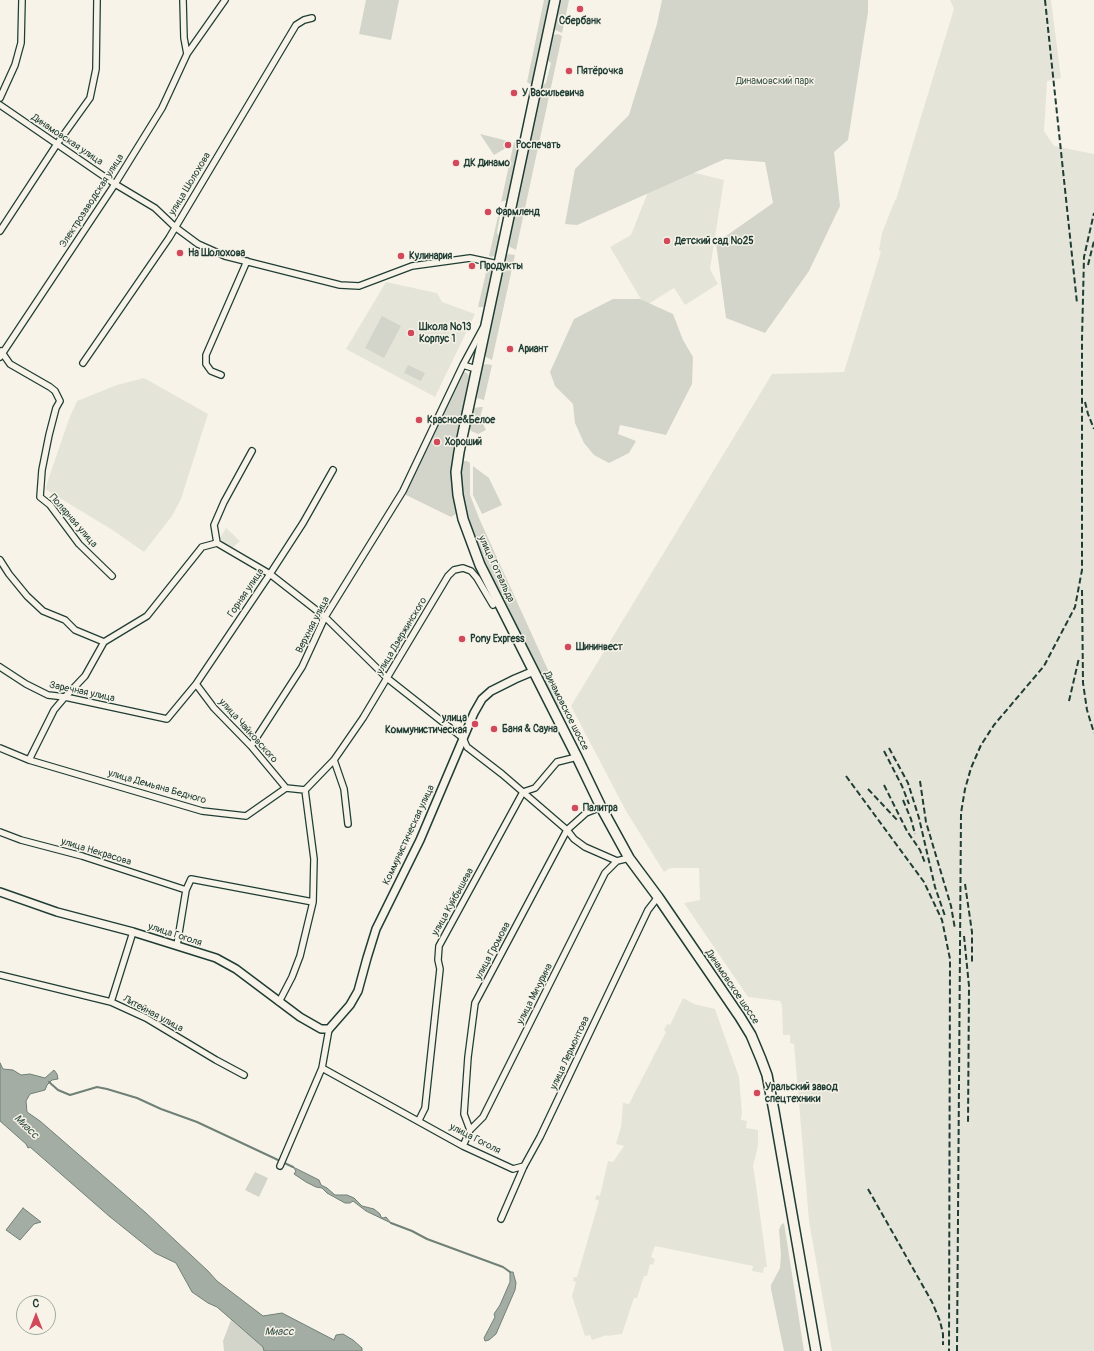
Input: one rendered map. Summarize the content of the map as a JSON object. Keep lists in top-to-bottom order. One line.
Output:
{"streets":{"main road":["улица Готвальда","Динамовское шоссе"],"street":["Динамовская улица","улица Шолохова","Электрозаводская улица","Полярная улица","Горная улица","Верхняя улица","улица Дзержинского","Заречная улица","улица Чайковского","улица Демьяна Бедного","Коммунистическая улица","улица Некрасова","улица Куйбышева","улица Гоголя","улица Громова","улица Мичурина","Литейная улица","улица Лермонтова"]},"crossings":[["Динамовская улица","улица Шолохова"],["Динамовская улица","Электрозаводская улица"],["Динамовская улица","улица Готвальда"],["Электрозаводская улица","Полярная улица"],["улица Готвальда","Верхняя улица"],["улица Готвальда","Динамовское шоссе"],["улица Готвальда","Коммунистическая улица"],["Горная улица","Заречная улица"],["Горная улица","улица Чайковского"],["Верхняя улица","улица Чайковского"],["Динамовское шоссе","Коммунистическая улица"],["Динамовское шоссе","улица Громова"],["Динамовское шоссе","улица Лермонтова"],["улица Чайковского","улица Демьяна Бедного"],["Коммунистическая улица","улица Гоголя"],["улица Куйбышева","улица Гоголя"],["улица Гоголя","улица Мичурина"],["улица Гоголя","улица Лермонтова"],["улица Громова","улица Мичурина"]],"water":["Миасс"],"parks":["Динамовский парк"],"places":["Сбербанк","Пятёрочка","У Васильевича","Роспечать","ДК Динамо","Фармленд","Детский сад №25","На Шолохова","Кулинария","Продукты","Школа №13 Корпус 1","Ариант","Красное&Белое","Хороший","Pony Express","Шининвест","улица Коммунистическая","Баня & Сауна","Палитра","Уральский завод спецтехники"],"north":"top"}
